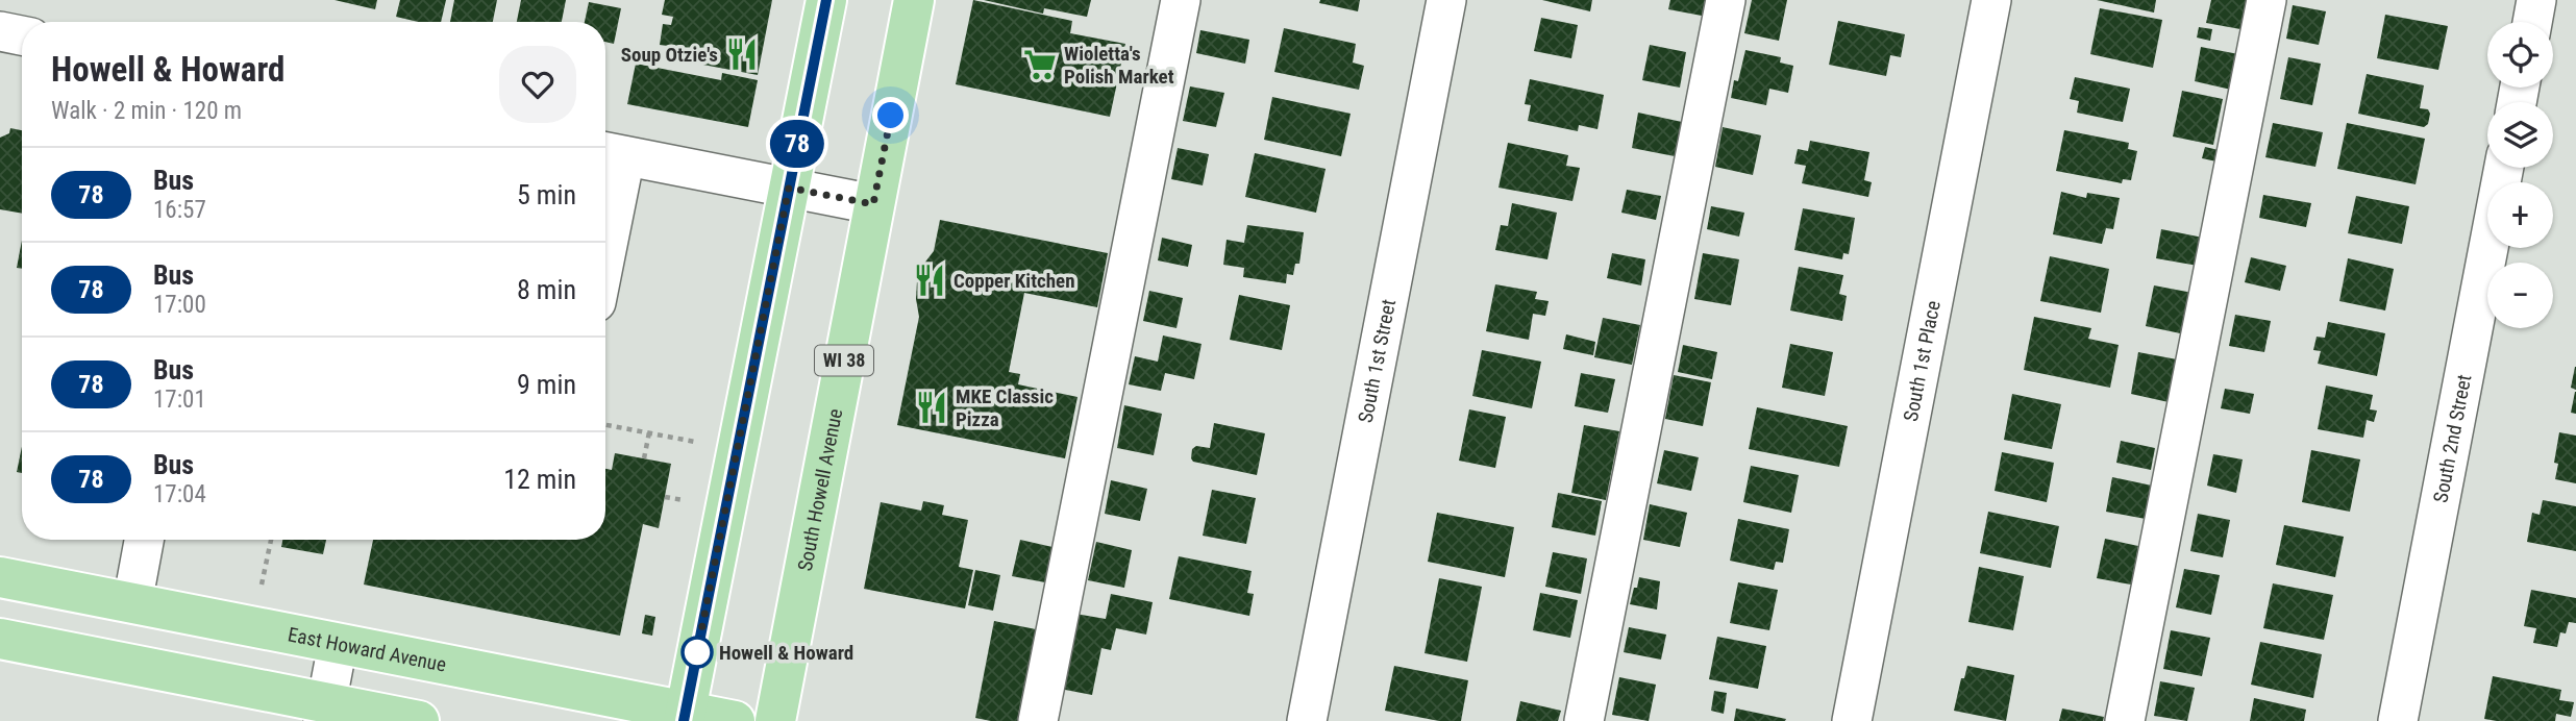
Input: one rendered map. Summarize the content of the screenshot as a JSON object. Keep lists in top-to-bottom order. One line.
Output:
{"streets":{"main road":["WI 38","South Howell Avenue","East Howard Avenue"],"street":["South 1st Street","South 1st Place","South 2nd Street"]},"places":{"restaurant":["Soup Otzie's","Copper Kitchen","MKE Classic Pizza"],"supermarket":["Wioletta's Polish Market"],"other":["Howell & Howard"]},"lines":["bus line 78"],"page":{"on_map":"78","map_buttons":["+","−"],"heading":["Howell & Howard","Walk · 2 min · 120 m"],"list":[{"mark":"78","name":"Bus","note":"16:57","value":"5 min"},{"mark":"78","name":"Bus","note":"17:00","value":"8 min"},{"mark":"78","name":"Bus","note":"17:01","value":"9 min"},{"mark":"78","name":"Bus","note":"17:04","value":"12 min"}]}}
